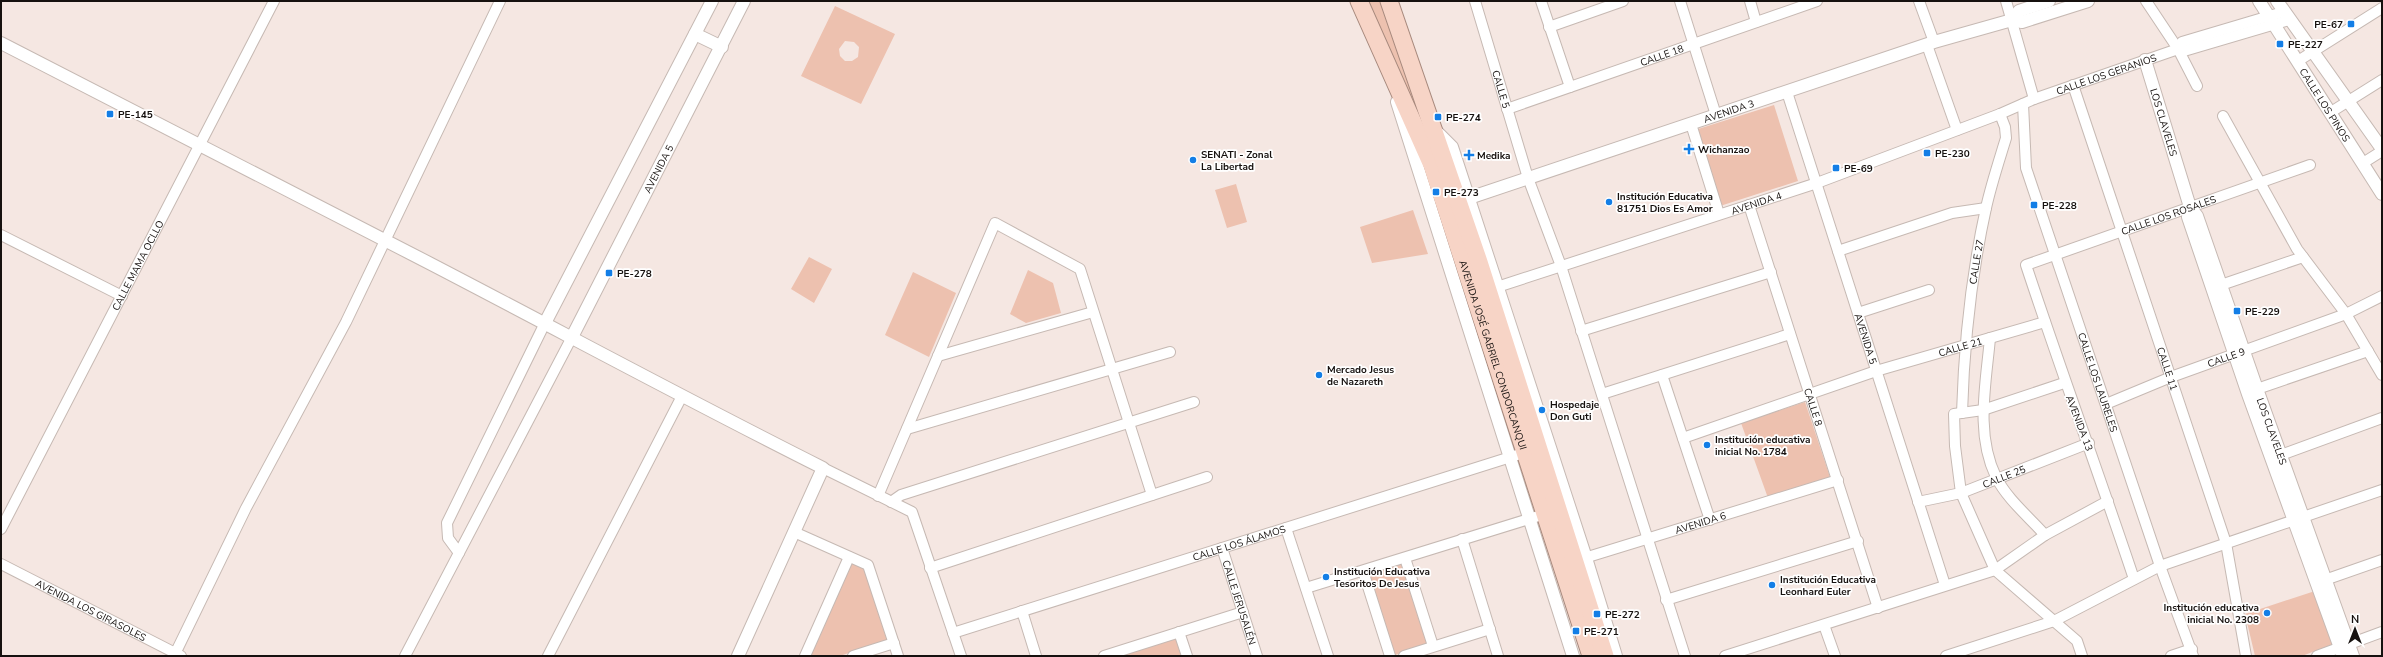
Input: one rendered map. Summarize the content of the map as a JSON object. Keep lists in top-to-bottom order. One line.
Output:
{"streets":{"highway":["AVENIDA JOSÉ GABRIEL CONDORCANQUI"],"street":["CALLE 18","CALLE LOS GERANIOS","CALLE 5","CALLE LOS PINOS","AVENIDA 3","LOS CLAVELES","AVENIDA 5","AVENIDA 4","CALLE LOS ROSALES","CALLE 27","CALLE MAMA OCLLO","CALLE 21","CALLE 9","CALLE 11","CALLE LOS LAURELES","CALLE 8","AVENIDA 13","CALLE 25","AVENIDA 6","CALLE LOS ÁLAMOS","CALLE JERUSALÉN","AVENIDA LOS GIRASOLES"]},"crossings":[["CALLE 18","CALLE 5"],["CALLE LOS GERANIOS","CALLE LOS PINOS"],["CALLE LOS GERANIOS","LOS CLAVELES"],["CALLE LOS GERANIOS","AVENIDA 4"],["CALLE LOS GERANIOS","CALLE 11"],["CALLE 5","AVENIDA 3"],["CALLE 5","AVENIDA 4"],["CALLE 5","AVENIDA 6"],["AVENIDA 3","AVENIDA 5"],["AVENIDA 3","AVENIDA JOSÉ GABRIEL CONDORCANQUI"],["LOS CLAVELES","CALLE LOS ROSALES"],["LOS CLAVELES","CALLE 9"],["AVENIDA 5","AVENIDA 4"],["AVENIDA 5","CALLE 21"],["AVENIDA 5","CALLE 25"],["AVENIDA 4","CALLE 27"],["AVENIDA 4","AVENIDA JOSÉ GABRIEL CONDORCANQUI"],["AVENIDA 4","CALLE LOS LAURELES"],["AVENIDA 4","CALLE 8"],["CALLE LOS ROSALES","CALLE 11"],["CALLE LOS ROSALES","CALLE LOS LAURELES"],["CALLE LOS ROSALES","AVENIDA 13"],["CALLE 27","CALLE 21"],["CALLE 21","CALLE 8"],["CALLE 21","AVENIDA 13"],["AVENIDA JOSÉ GABRIEL CONDORCANQUI","AVENIDA 6"],["AVENIDA JOSÉ GABRIEL CONDORCANQUI","CALLE LOS ÁLAMOS"],["CALLE 9","CALLE 11"],["CALLE 9","CALLE LOS LAURELES"],["CALLE 8","AVENIDA 6"],["AVENIDA 13","CALLE 25"],["CALLE LOS ÁLAMOS","CALLE JERUSALÉN"]],"places":{"transit":["PE-67","PE-227","PE-145","PE-274","PE-230","PE-69","PE-273","PE-228","PE-278","PE-229","PE-272","PE-271"],"health":["Wichanzao","Medika"],"other":["SENATI - Zonal La Libertad","Institución Educativa 81751 Dios Es Amor","Mercado Jesus de Nazareth","Hospedaje Don Guti","Institución educativa inicial No. 1784","Institución Educativa Tesoritos De Jesus","Institución Educativa Leonhard Euler","Institución educativa inicial No. 2308"]},"north":"top"}
